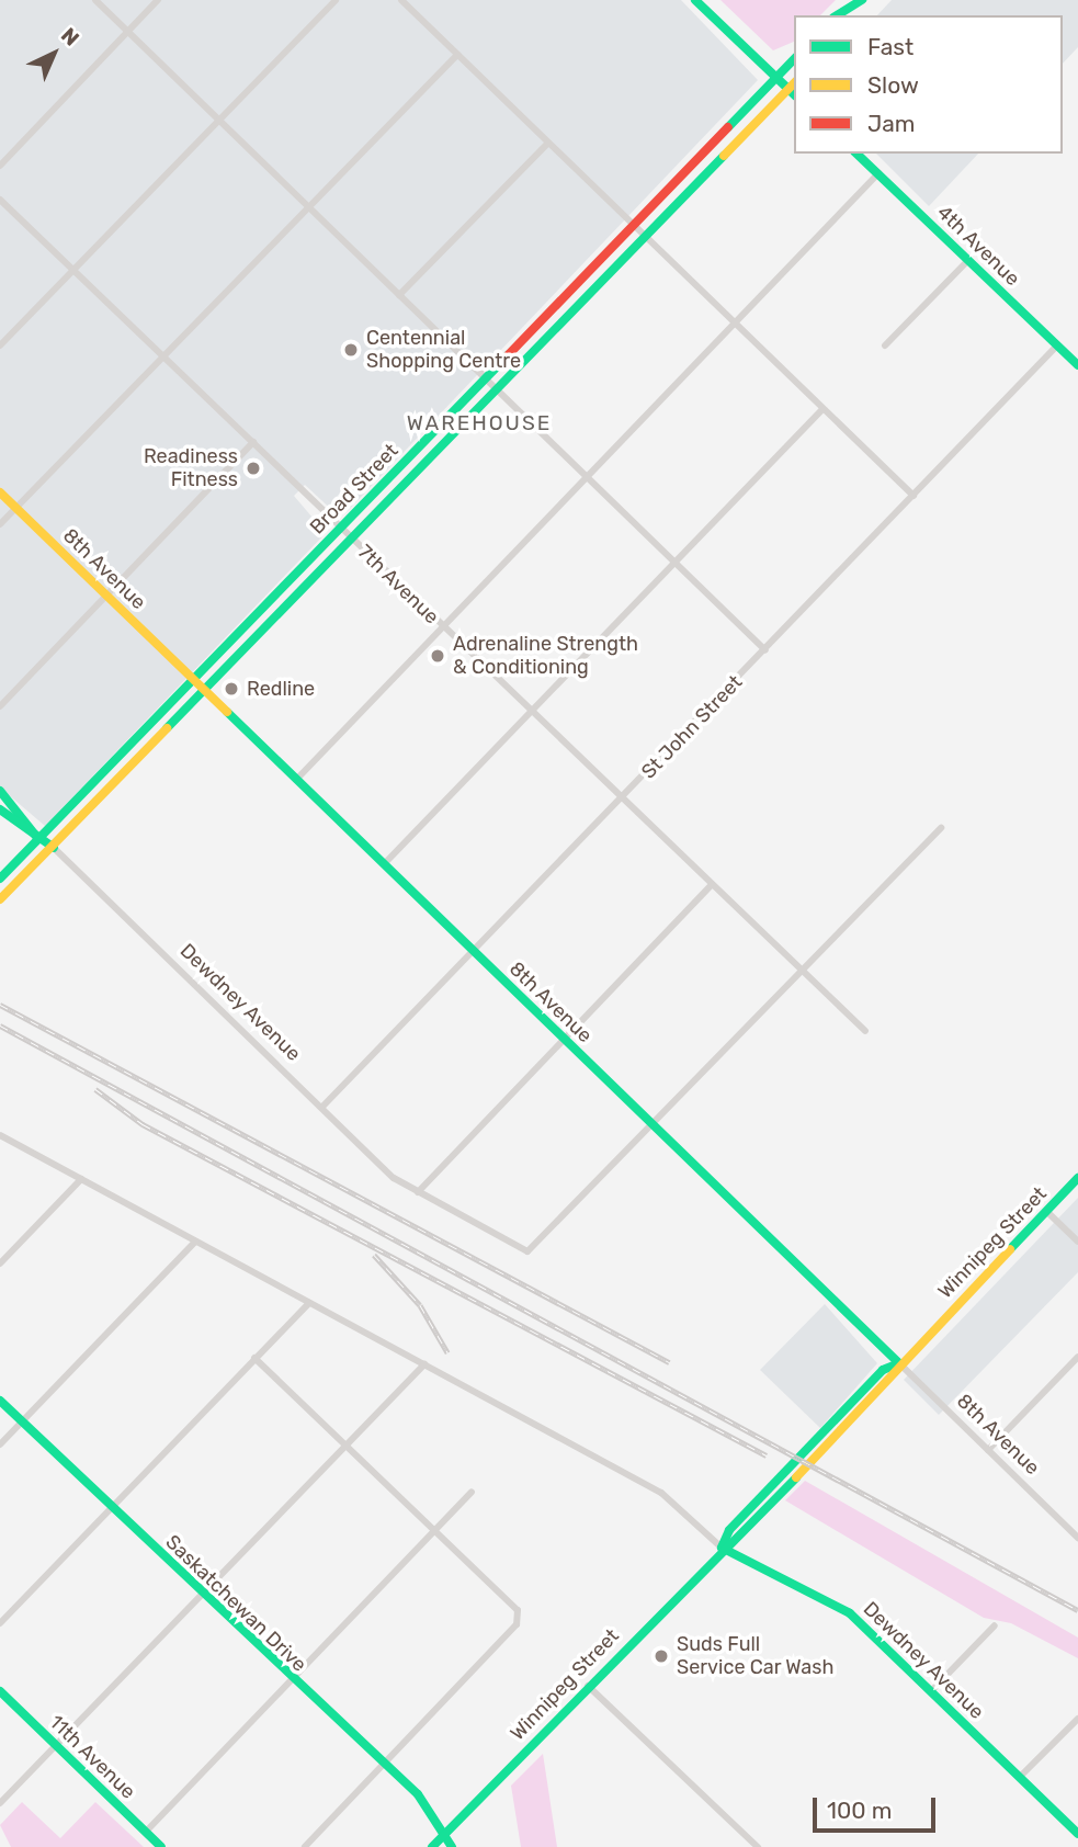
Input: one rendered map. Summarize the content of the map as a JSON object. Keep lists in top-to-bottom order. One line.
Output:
{"streets":{"main road":["4th Avenue","Broad Street","8th Avenue","Dewdney Avenue","Winnipeg Street","Saskatchewan Drive","11th Avenue"],"street":["7th Avenue","St John Street"]},"crossings":[["4th Avenue","St John Street"],["Broad Street","8th Avenue"],["Broad Street","7th Avenue"],["Broad Street","Dewdney Avenue"],["8th Avenue","St John Street"],["8th Avenue","Dewdney Avenue"],["8th Avenue","Winnipeg Street"],["7th Avenue","St John Street"],["St John Street","Dewdney Avenue"],["Dewdney Avenue","Winnipeg Street"],["Winnipeg Street","Saskatchewan Drive"]],"districts":["WAREHOUSE"],"places":["Centennial Shopping Centre","Readiness Fitness","Adrenaline Strength & Conditioning","Redline","Suds Full Service Car Wash"],"legend":["Fast","Slow","Jam"],"scale_bar":"100 m","north":"top right"}
